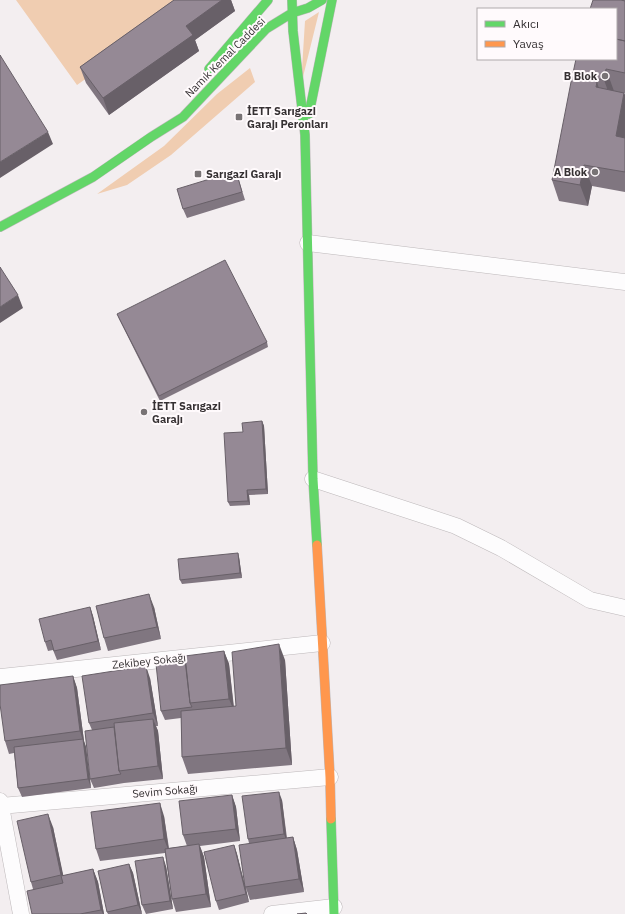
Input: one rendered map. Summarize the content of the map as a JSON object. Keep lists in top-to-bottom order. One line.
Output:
{"streets":{"main road":["Namık Kemal Caddesi"],"street":["Zekibey Sokağı","Sevim Sokağı"]},"places":{"other":["B Blok","A Blok","İETT Sarıgazi Garajı"],"transit":["İETT Sarıgazi Garajı Peronları","Sarıgazi Garajı"]},"legend":["Akıcı","Yavaş"]}
